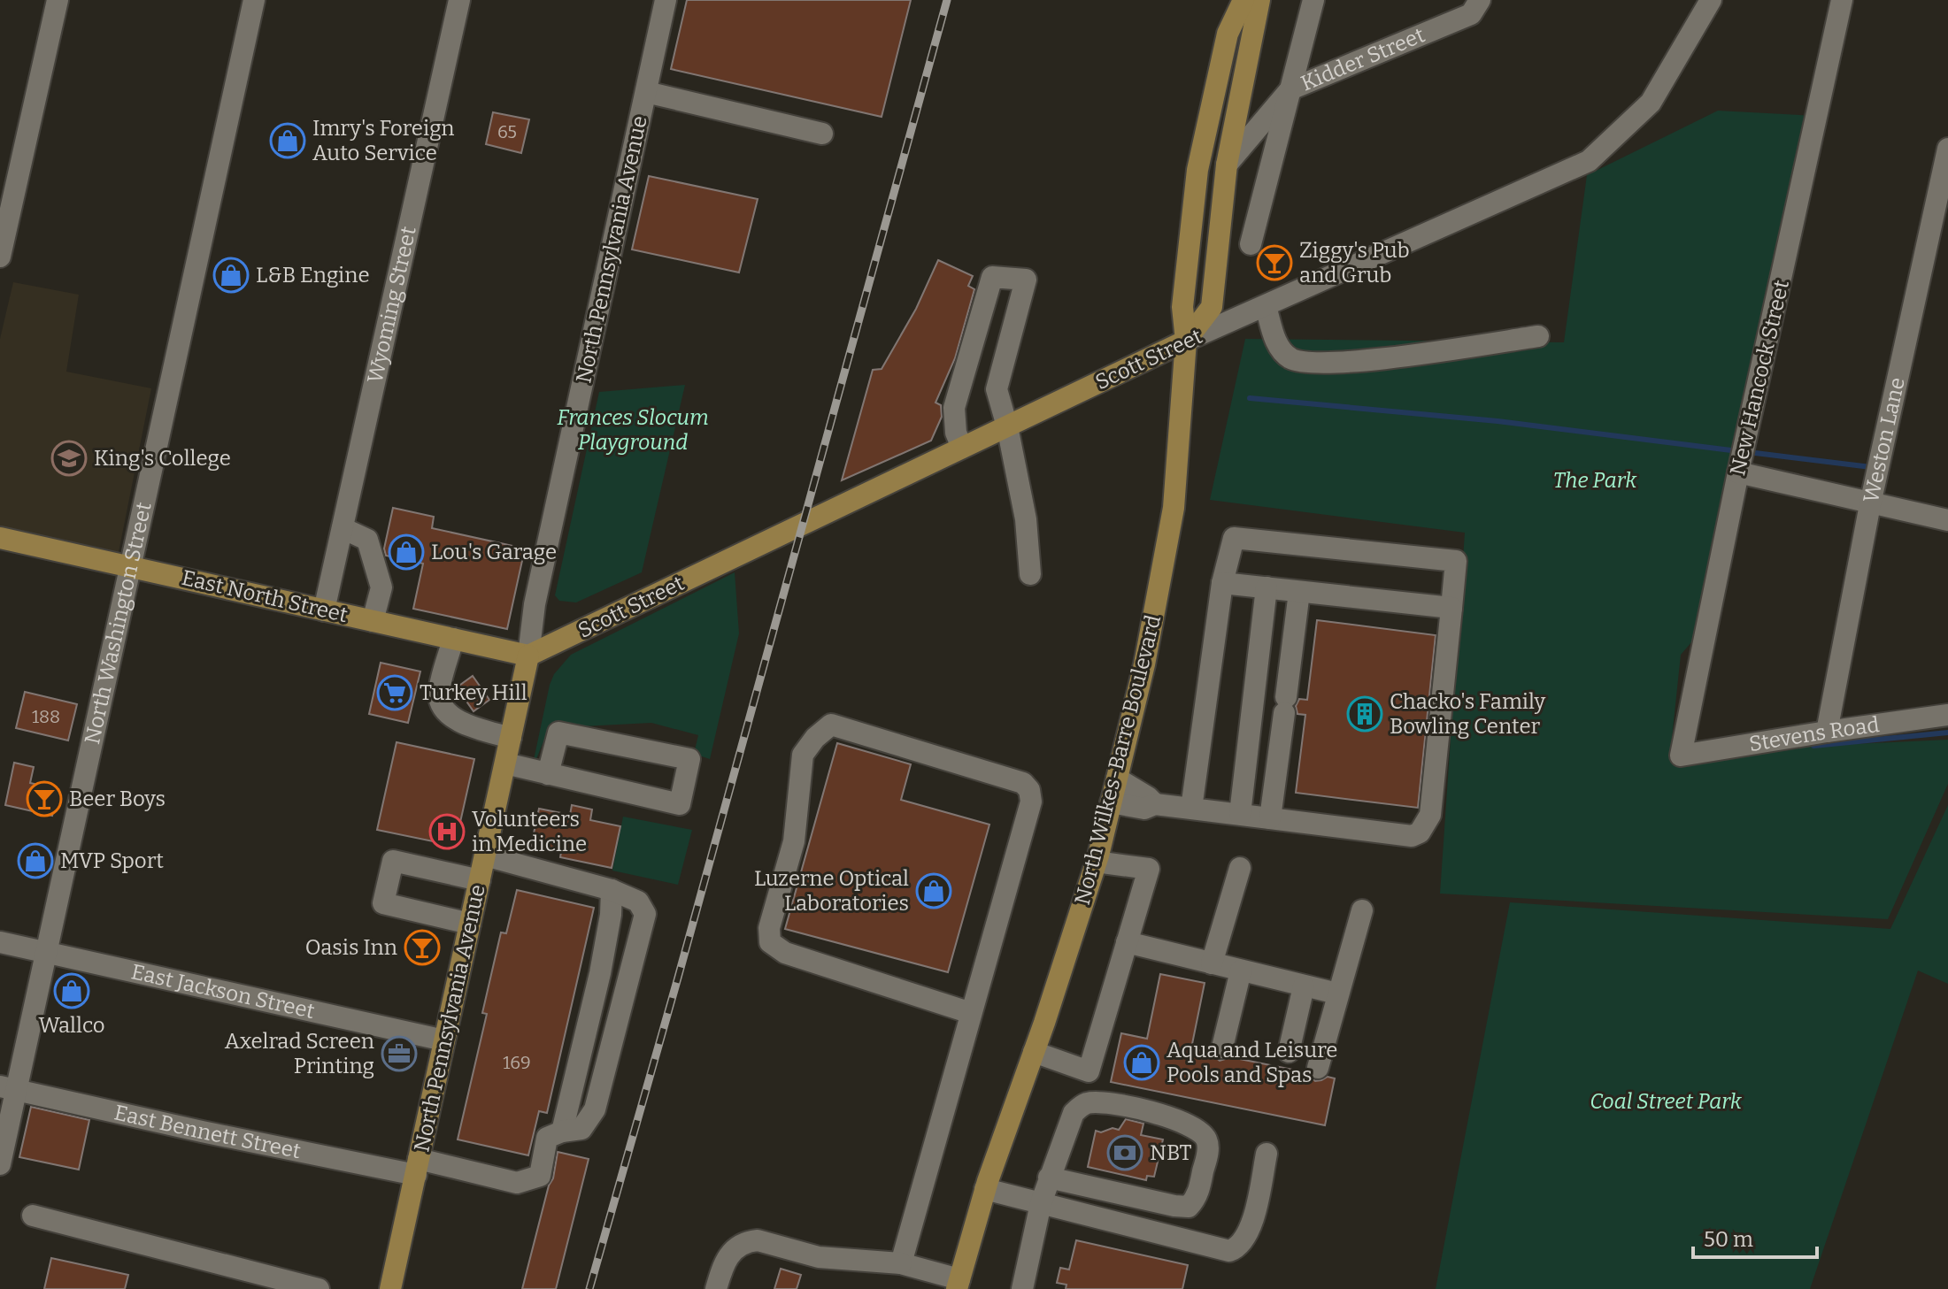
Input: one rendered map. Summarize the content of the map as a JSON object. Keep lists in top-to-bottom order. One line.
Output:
{"streets":{"main road":["North Pennsylvania Avenue","Scott Street","East North Street","North Wilkes-Barre Boulevard"],"street":["Kidder Street","Wyoming Street","New Hancock Street","Weston Lane","North Washington Street","Stevens Road","East Jackson Street","East Bennett Street"]},"crossings":[["North Pennsylvania Avenue","Scott Street"],["North Pennsylvania Avenue","East North Street"],["North Pennsylvania Avenue","East Jackson Street"],["North Pennsylvania Avenue","East Bennett Street"],["Wyoming Street","East North Street"],["Scott Street","East North Street"],["Scott Street","North Wilkes-Barre Boulevard"],["New Hancock Street","Stevens Road"],["Weston Lane","Stevens Road"],["East North Street","North Washington Street"],["North Washington Street","East Jackson Street"],["North Washington Street","East Bennett Street"]],"parks":["Frances Slocum Playground","The Park","Coal Street Park"],"places":{"shop":["Imry's Foreign Auto Service","L&B Engine","Lou's Garage","MVP Sport","Luzerne Optical Laboratories","Wallco","Aqua and Leisure Pools and Spas"],"bar":["Ziggy's Pub and Grub","Beer Boys","Oasis Inn"],"school or university":["King's College"],"supermarket":["Turkey Hill"],"building":["Chacko's Family Bowling Center"],"hospital":["Volunteers in Medicine"],"office":["Axelrad Screen Printing"],"bank":["NBT"]},"house_numbers":["65","188","169"],"scale_bar":"50 m"}
